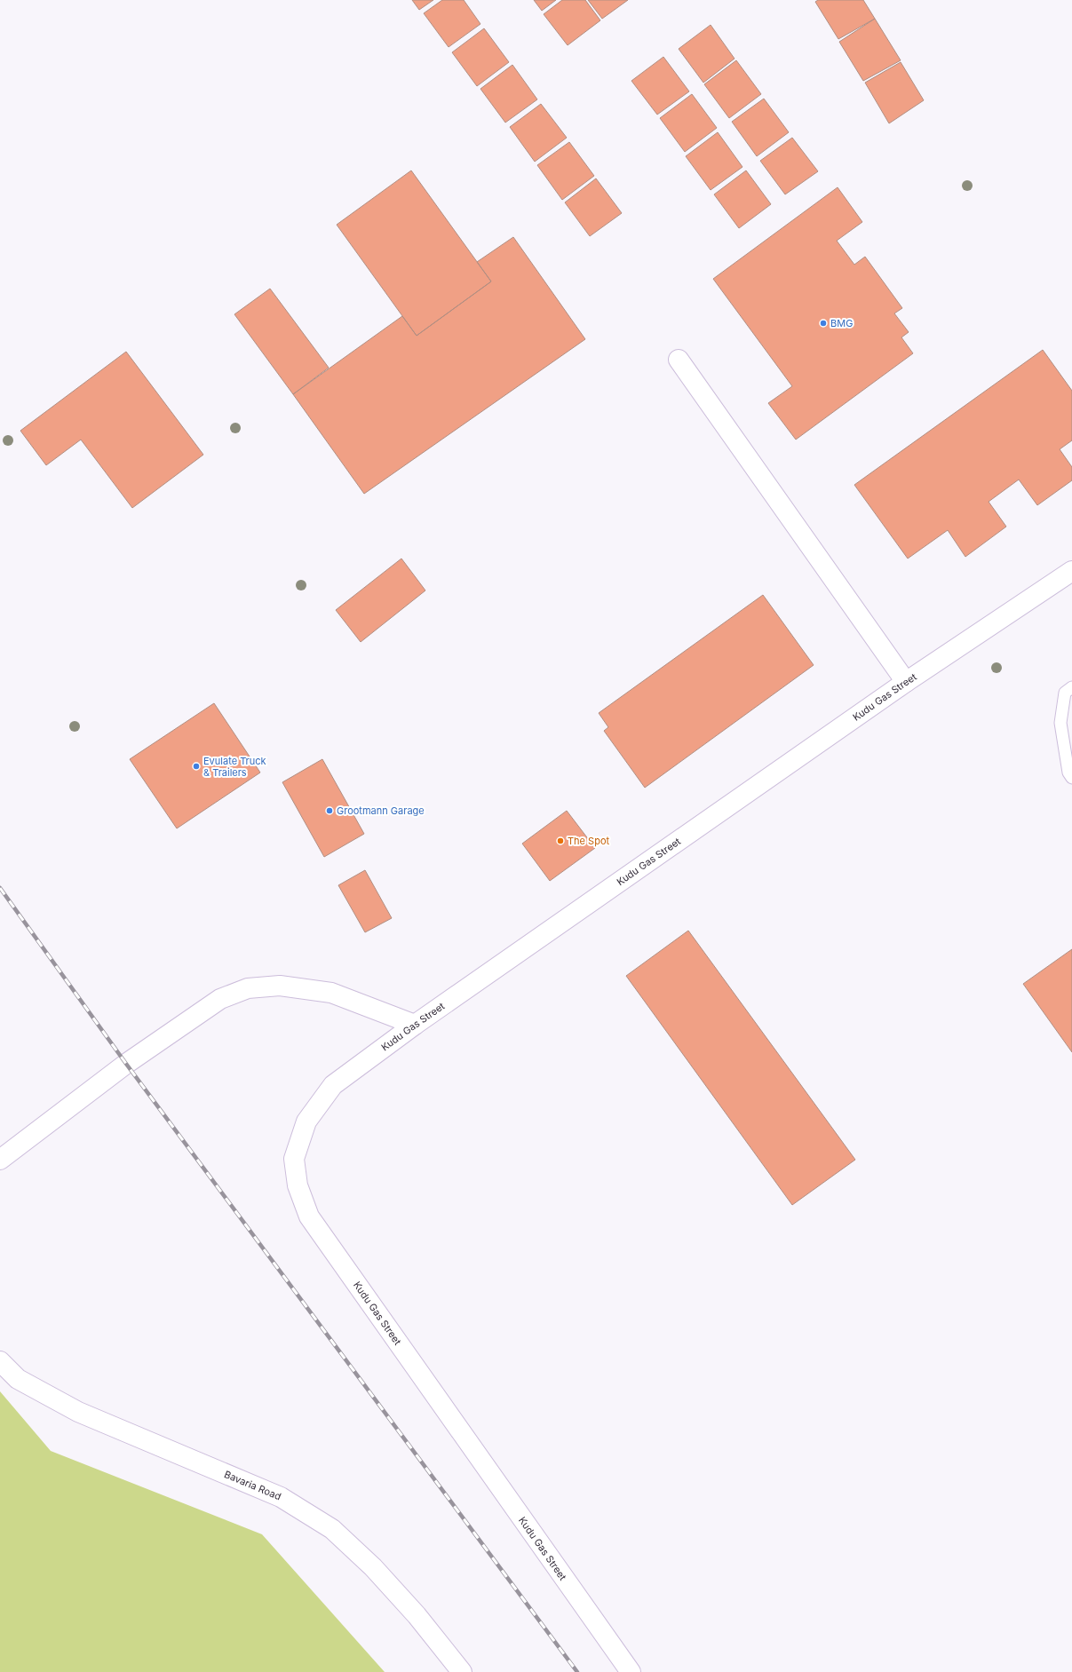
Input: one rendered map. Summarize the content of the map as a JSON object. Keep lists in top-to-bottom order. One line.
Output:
{"streets":{"street":["Kudu Gas Street","Bavaria Road"]},"places":["BMG","Evulate Truck & Trailers","Grootmann Garage","The Spot"]}
